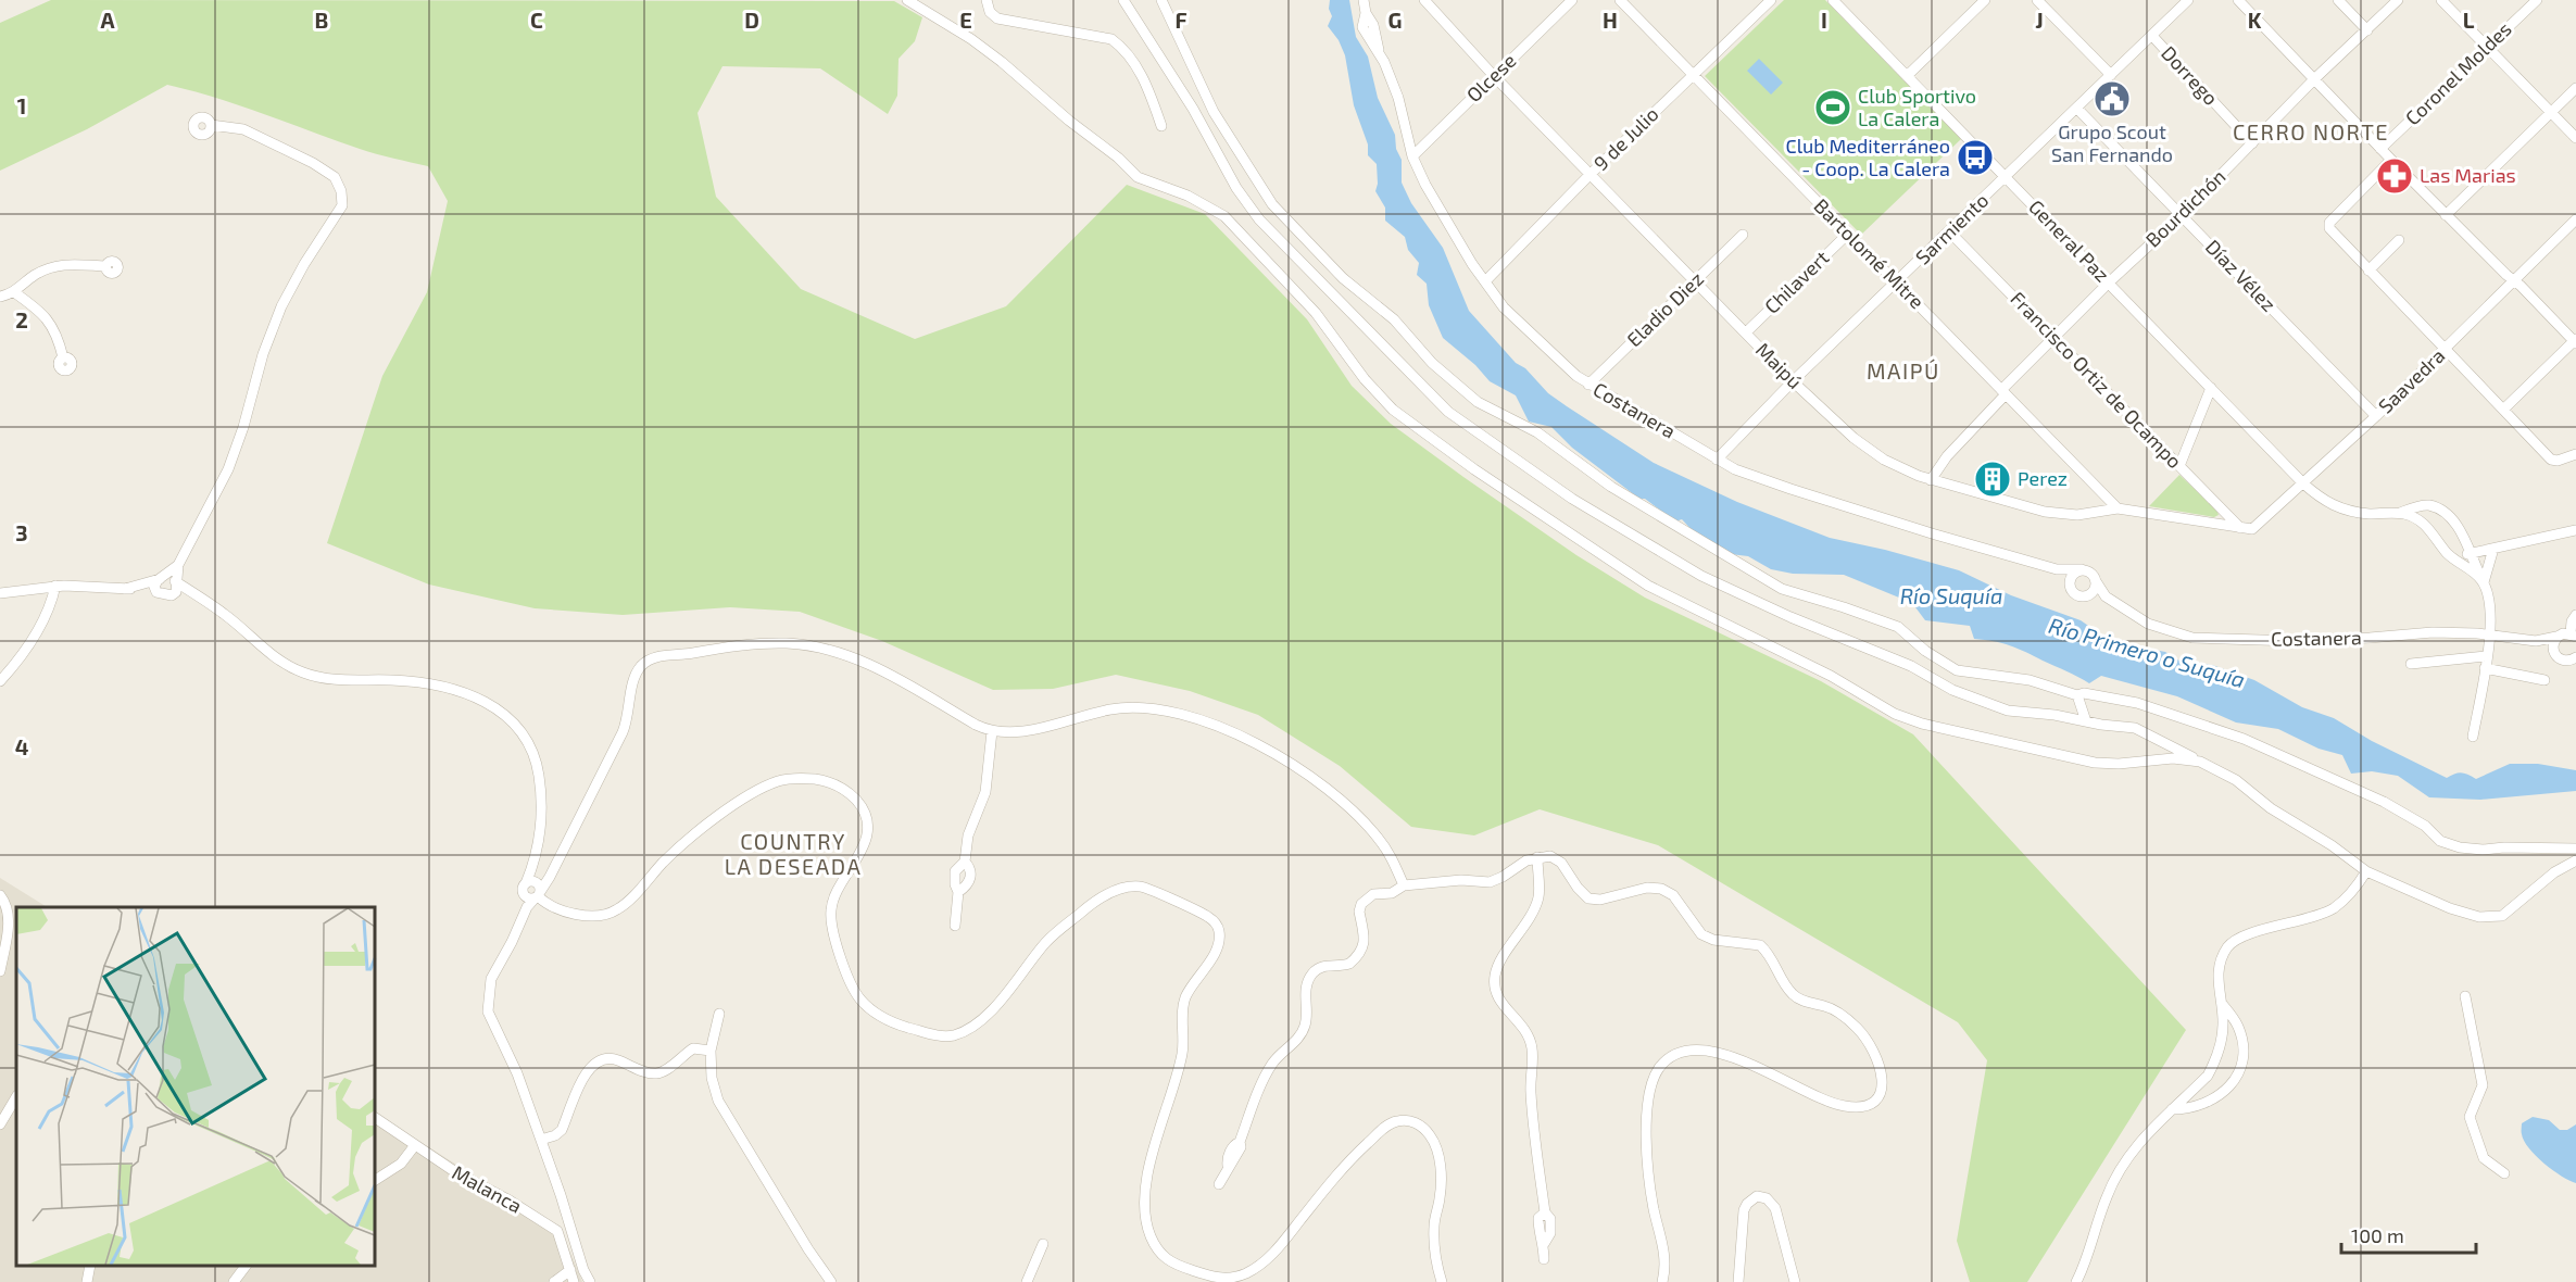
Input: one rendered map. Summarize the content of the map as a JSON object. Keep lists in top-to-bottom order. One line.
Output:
{"streets":{"street":["Coronel Moldes","Dorrego","Olcese","9 de Julio","Bourdichón","Sarmiento","General Paz","Bartolomé Mitre","Díaz Vélez","Chilavert","Eladio Diez","Maipú","Francisco Ortiz de Ocampo","Saavedra","Costanera","Malanca"]},"crossings":[["Dorrego","Bourdichón"],["Dorrego","Sarmiento"],["Olcese","Maipú"],["Olcese","Costanera"],["9 de Julio","Bartolomé Mitre"],["9 de Julio","Maipú"],["9 de Julio","Costanera"],["Bourdichón","General Paz"],["Bourdichón","Bartolomé Mitre"],["Bourdichón","Díaz Vélez"],["Bourdichón","Maipú"],["Bourdichón","Francisco Ortiz de Ocampo"],["Sarmiento","General Paz"],["Sarmiento","Bartolomé Mitre"],["Sarmiento","Díaz Vélez"],["Sarmiento","Maipú"],["Sarmiento","Francisco Ortiz de Ocampo"],["Sarmiento","Costanera"],["General Paz","Saavedra"],["General Paz","Costanera"],["Bartolomé Mitre","Chilavert"],["Bartolomé Mitre","Maipú"],["Díaz Vélez","Saavedra"],["Chilavert","Maipú"],["Eladio Diez","Maipú"],["Eladio Diez","Costanera"],["Maipú","Francisco Ortiz de Ocampo"],["Maipú","Saavedra"],["Francisco Ortiz de Ocampo","Saavedra"]],"districts":["CERRO NORTE","MAIPÚ","COUNTRY LA DESEADA"],"water":["Río Suquía","Río Primero o Suquía"],"places":{"public building":["Grupo Scout San Fernando"],"sports":["Club Sportivo La Calera"],"bus stop":["Club Mediterráneo - Coop. La Calera"],"pharmacy":["Las Marias"],"building":["Perez"]},"scale_bar":"100 m","grid":{"columns":["A","B","C","D","E","F","G","H","I","J","K","L"],"rows":["1","2","3","4"]}}
